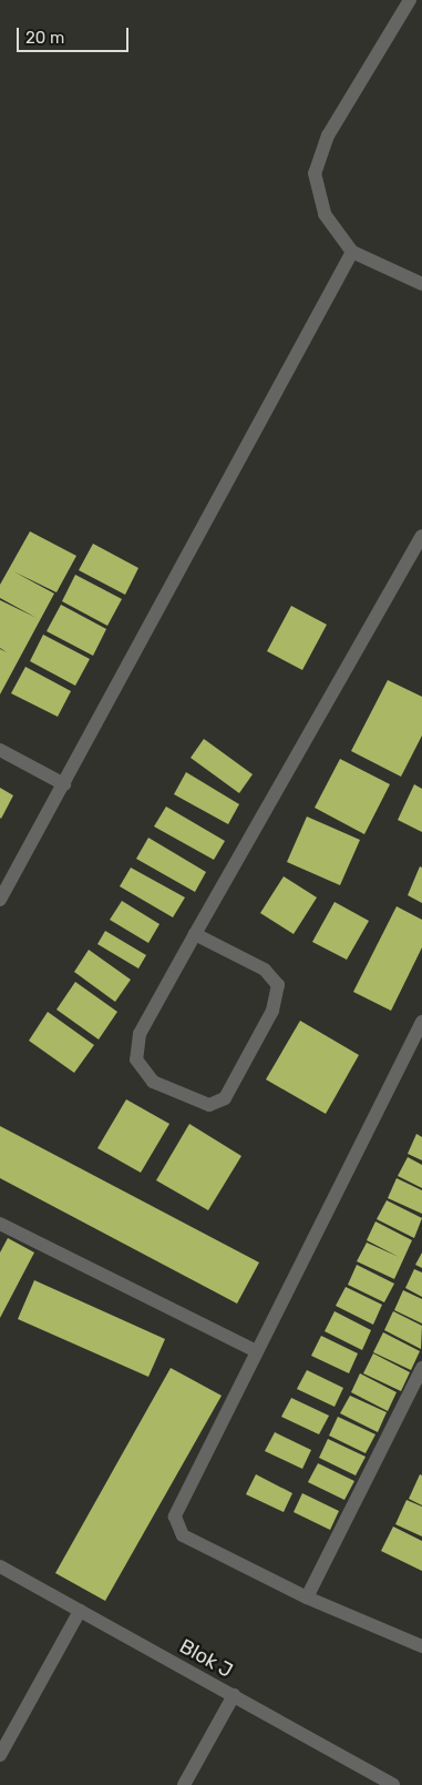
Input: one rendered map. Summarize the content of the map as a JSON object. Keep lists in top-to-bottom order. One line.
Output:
{"streets":{"street":["Blok J"]},"scale_bar":"20 m"}
